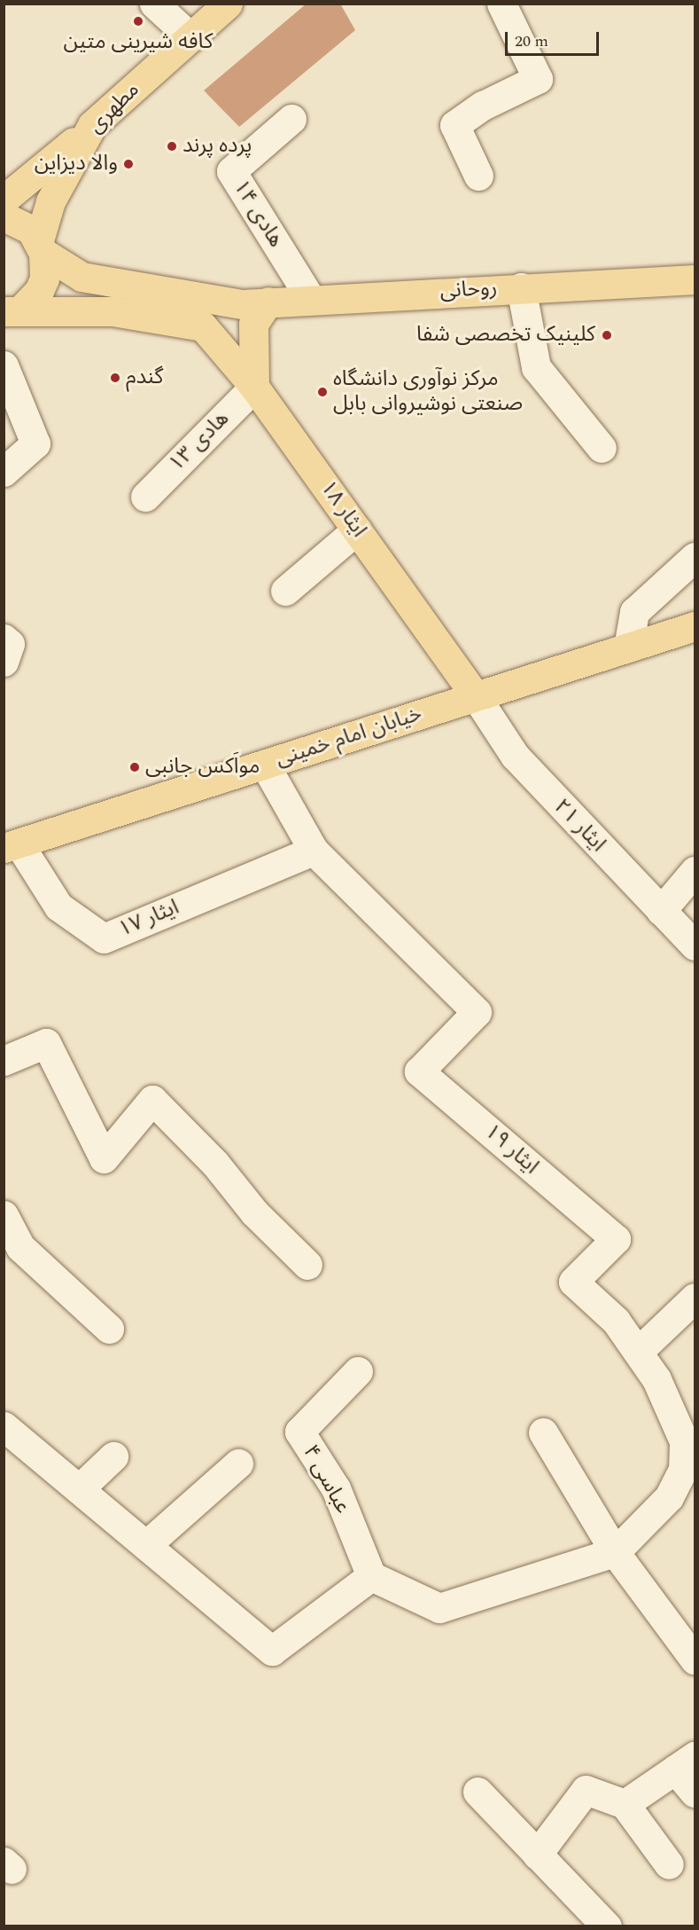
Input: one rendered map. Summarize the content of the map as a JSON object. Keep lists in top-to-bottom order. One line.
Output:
{"streets":{"main road":["مطهری","روحانی","ایثار ۱۸","خیابان امام خمینی"],"street":["هادی ۱۴","هادی ۱۳","ایثار ۲۱","ایثار ۱۷","ایثار ١٩","عباسی ۴"]},"crossings":[["مطهری","روحانی"],["مطهری","ایثار ۱۸"],["هادی ۱۴","روحانی"],["هادی ۱۳","ایثار ۱۸"],["ایثار ۱۸","خیابان امام خمینی"],["ایثار ۱۸","ایثار ۲۱"],["خیابان امام خمینی","ایثار ۲۱"],["خیابان امام خمینی","ایثار ۱۷"],["خیابان امام خمینی","ایثار ١٩"],["ایثار ۱۷","ایثار ١٩"]],"places":["کافه شیرینی متین","پرده پرند","والا دیزاین","کلینیک تخصصی شفا","گندم","مرکز نوآوری دانشگاه صنعتی نوشیروانی بابل","مواَکس جانبی"],"scale_bar":"20 m"}
